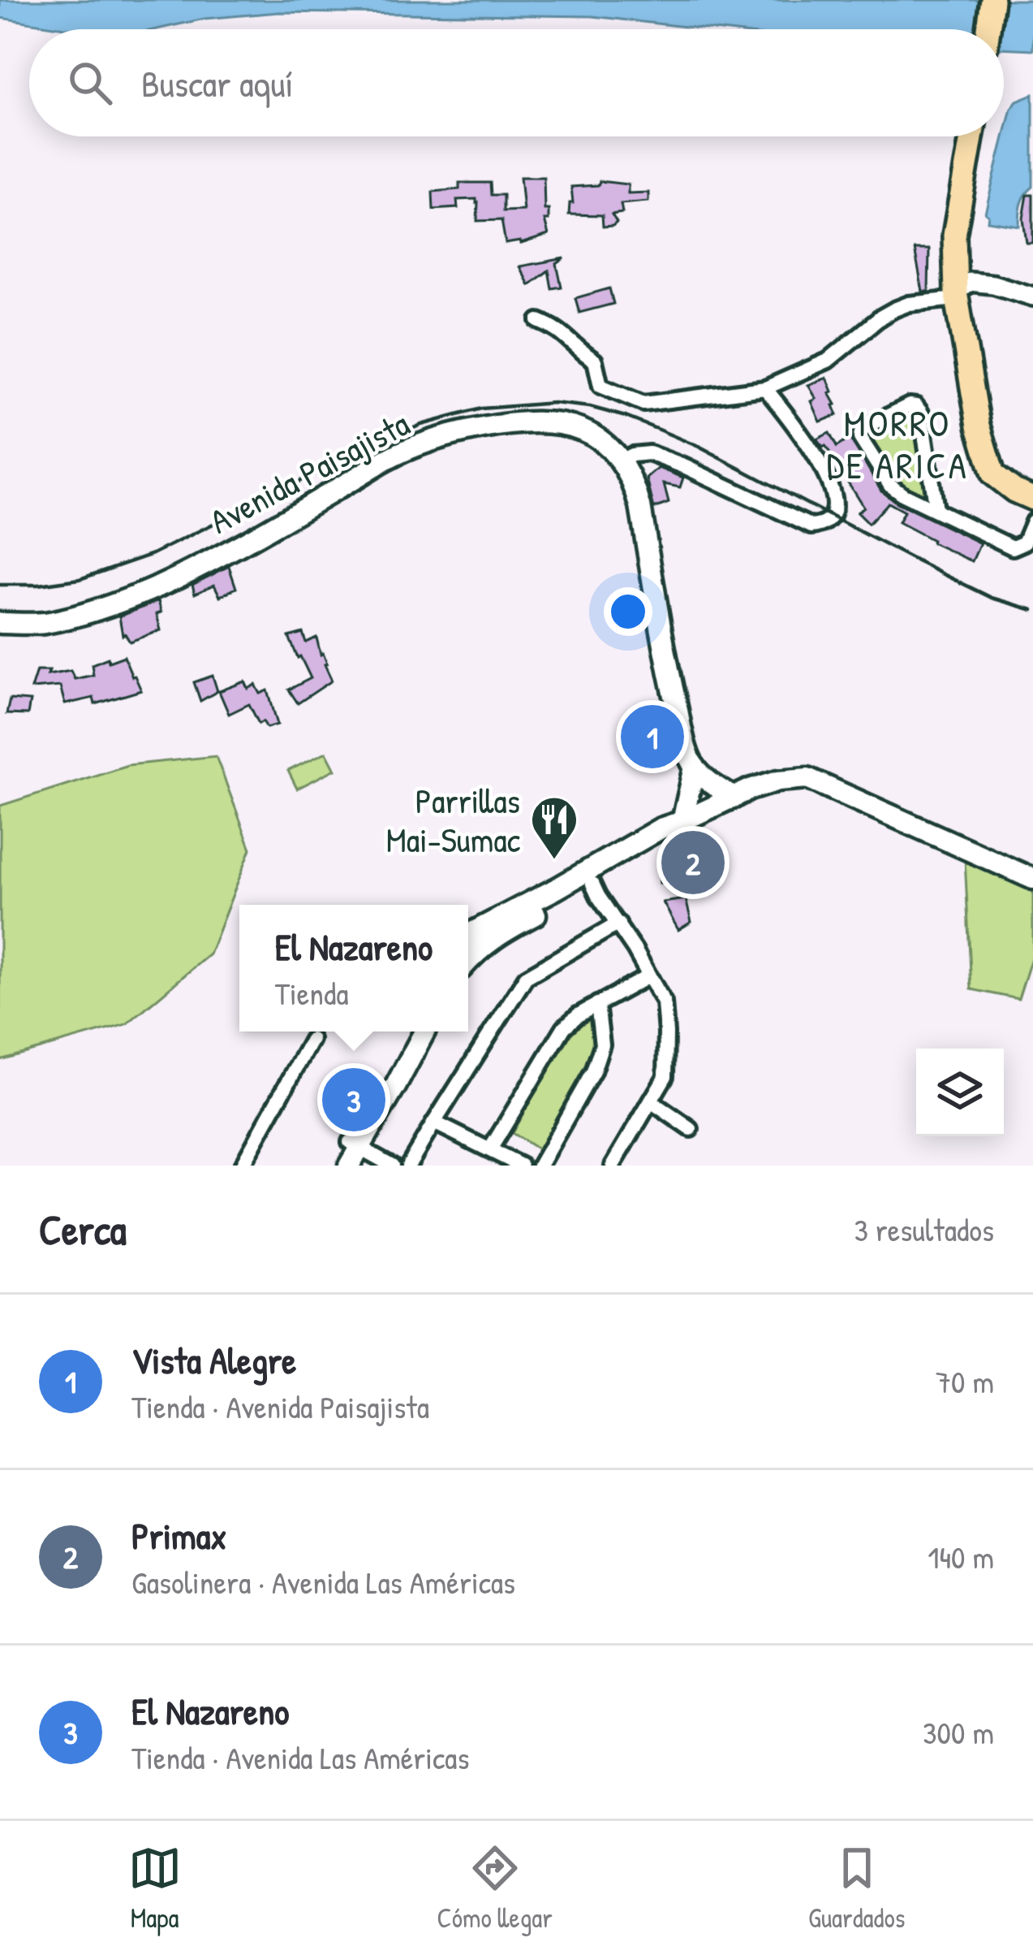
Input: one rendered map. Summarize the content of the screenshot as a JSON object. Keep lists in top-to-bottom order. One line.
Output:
{"streets":{"main road":["Avenida Paisajista"]},"districts":["MORRO DE ARICA"],"places":{"restaurant":["Parrillas Mai-Sumac"]},"page":{"search":"Buscar aquí","pins":["1","2","3"],"popup":["El Nazareno","Tienda"],"heading":["Cerca","3 resultados"],"list":[{"mark":"1","name":"Vista Alegre","note":"Tienda · Avenida Paisajista","value":"70 m"},{"mark":"2","name":"Primax","note":"Gasolinera · Avenida Las Américas","value":"140 m"},{"mark":"3","name":"El Nazareno","note":"Tienda · Avenida Las Américas","value":"300 m"}],"nav":["Mapa","Cómo llegar","Guardados"]}}
